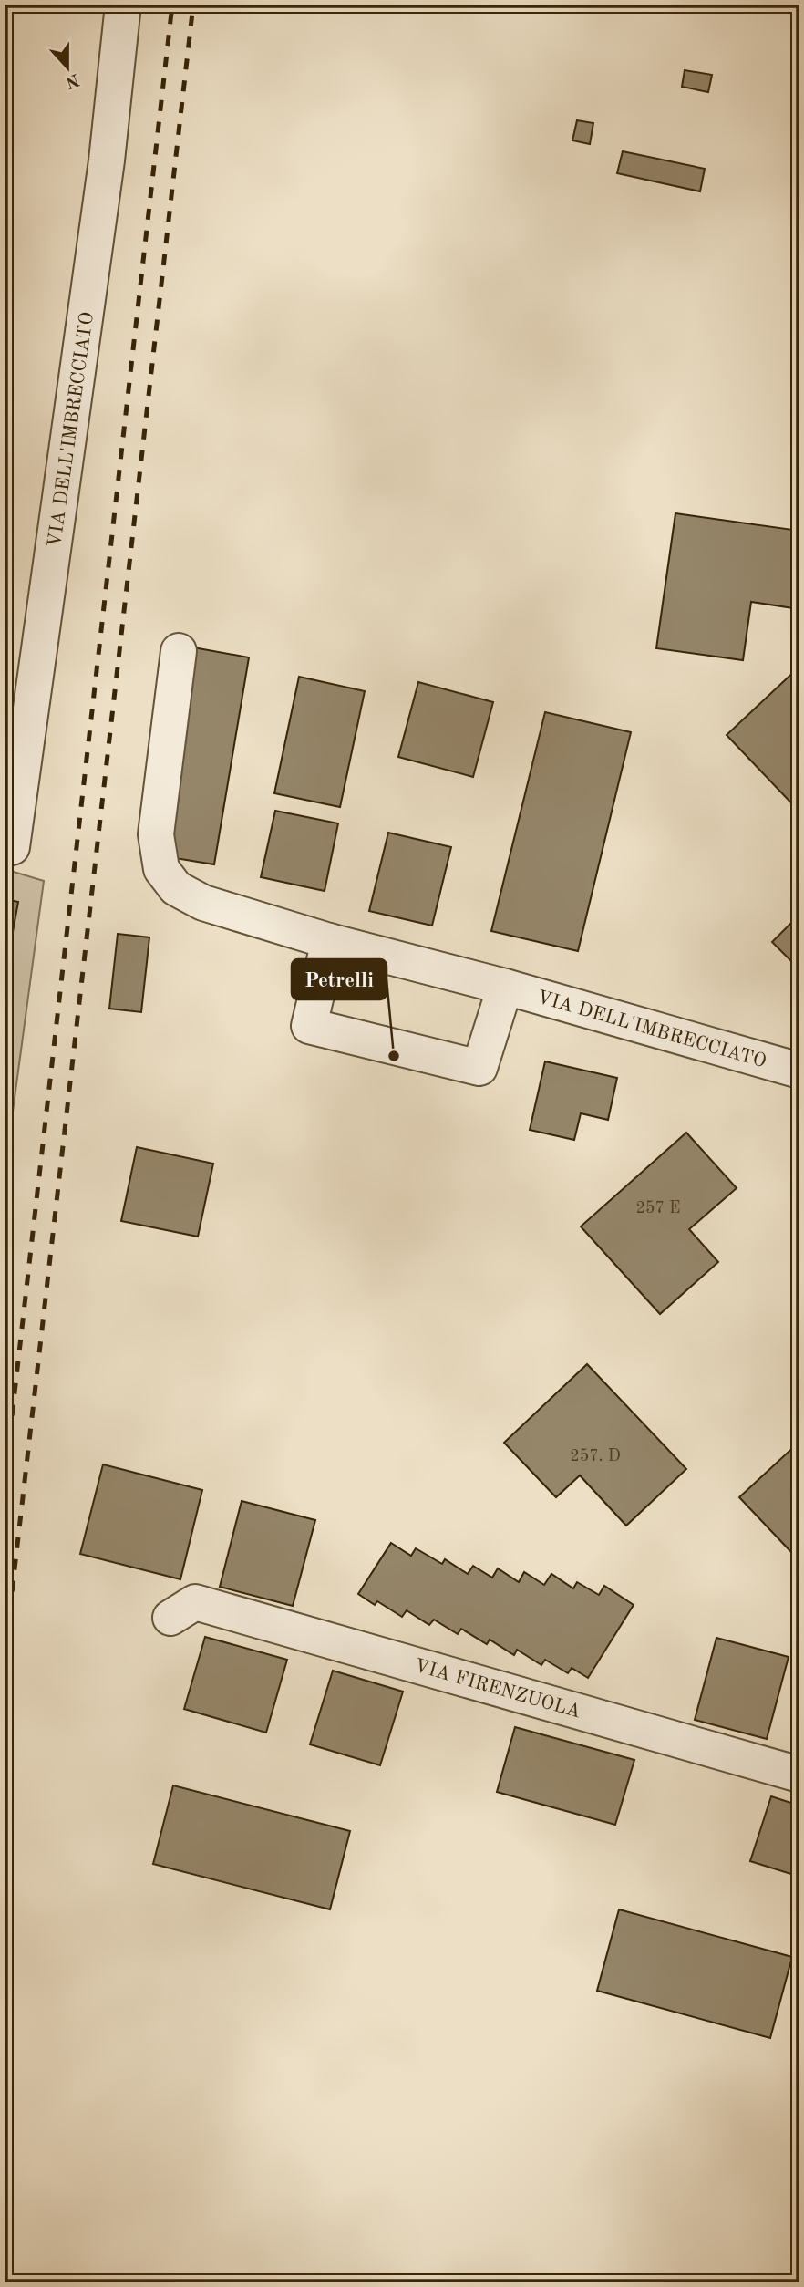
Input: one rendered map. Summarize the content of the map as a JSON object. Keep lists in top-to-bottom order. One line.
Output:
{"streets":{"street":["VIA DELL'IMBRECCIATO","VIA FIRENZUOLA"]},"places":["Petrelli"],"house_numbers":["257 E","257. D"],"north":"bottom"}
